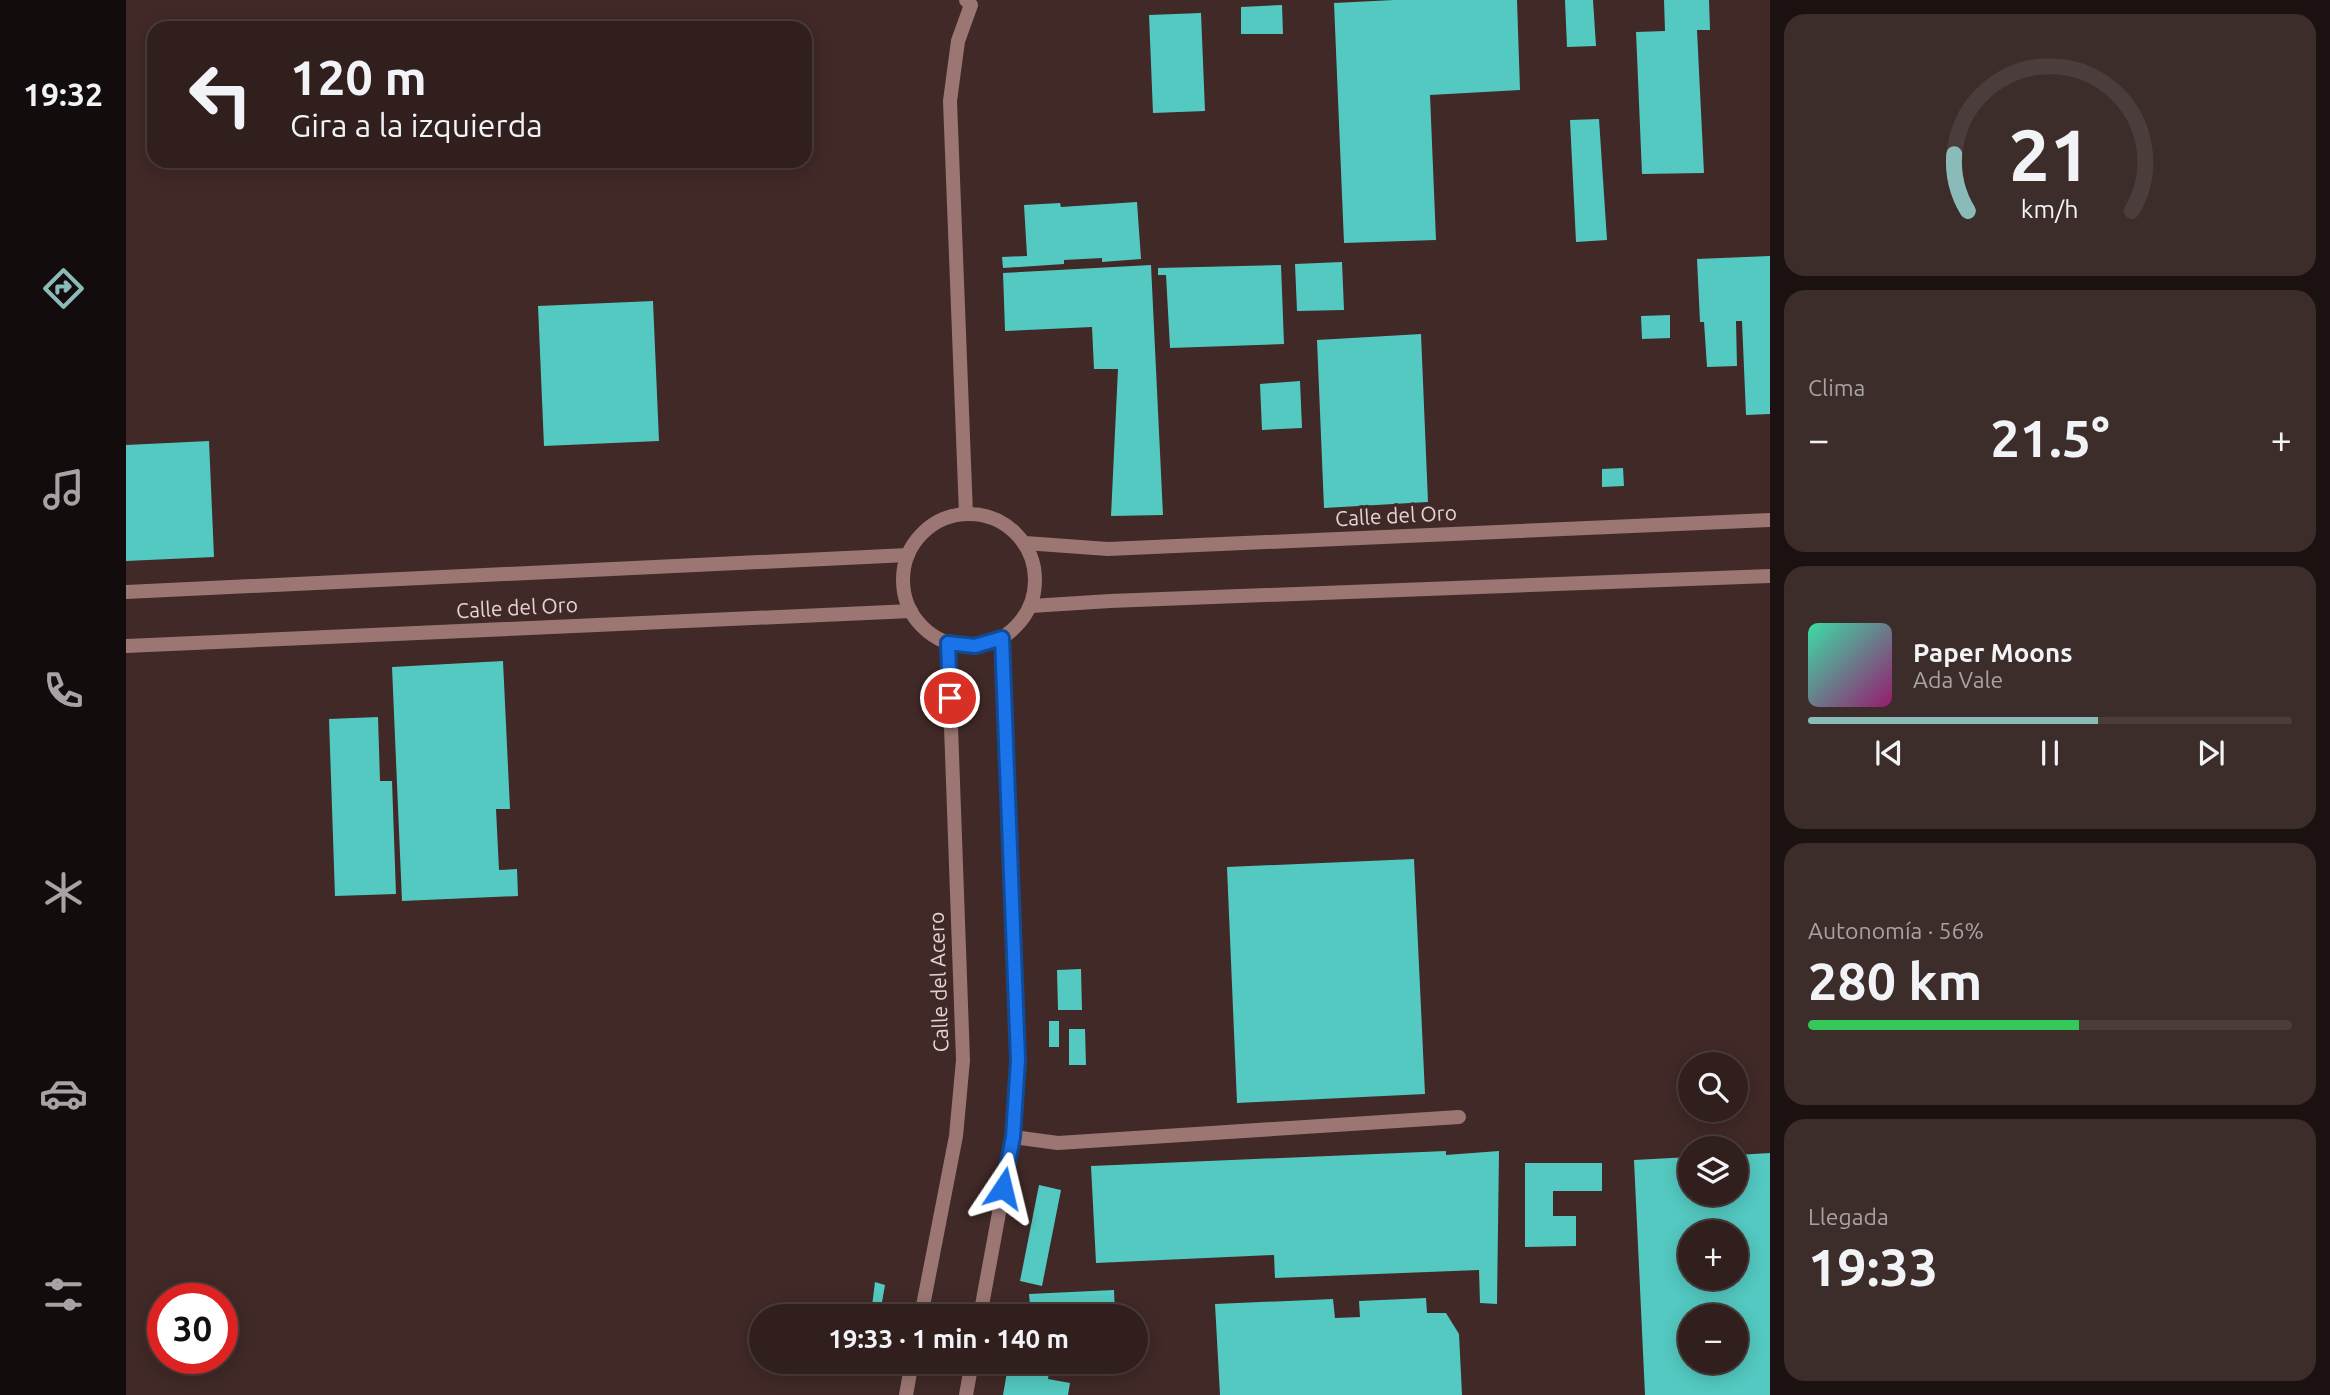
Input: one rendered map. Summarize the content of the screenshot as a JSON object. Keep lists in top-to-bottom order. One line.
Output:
{"streets":{"street":["Calle del Oro","Calle del Acero"]},"crossings":[["Calle del Oro","Calle del Acero"]],"page":{"tabs":"19:32","turn":["120 m","Gira a la izquierda"],"tile":["Clima",["Autonomía · 56%","280 km"],["Llegada","19:33"]],"heat":["−","21.5°","+"],"song":["Paper Moons","Ada Vale"],"map_buttons":["+","−"],"limit":"30","trip":"19:33 · 1 min · 140 m","gauge":["21","km/h"]}}
